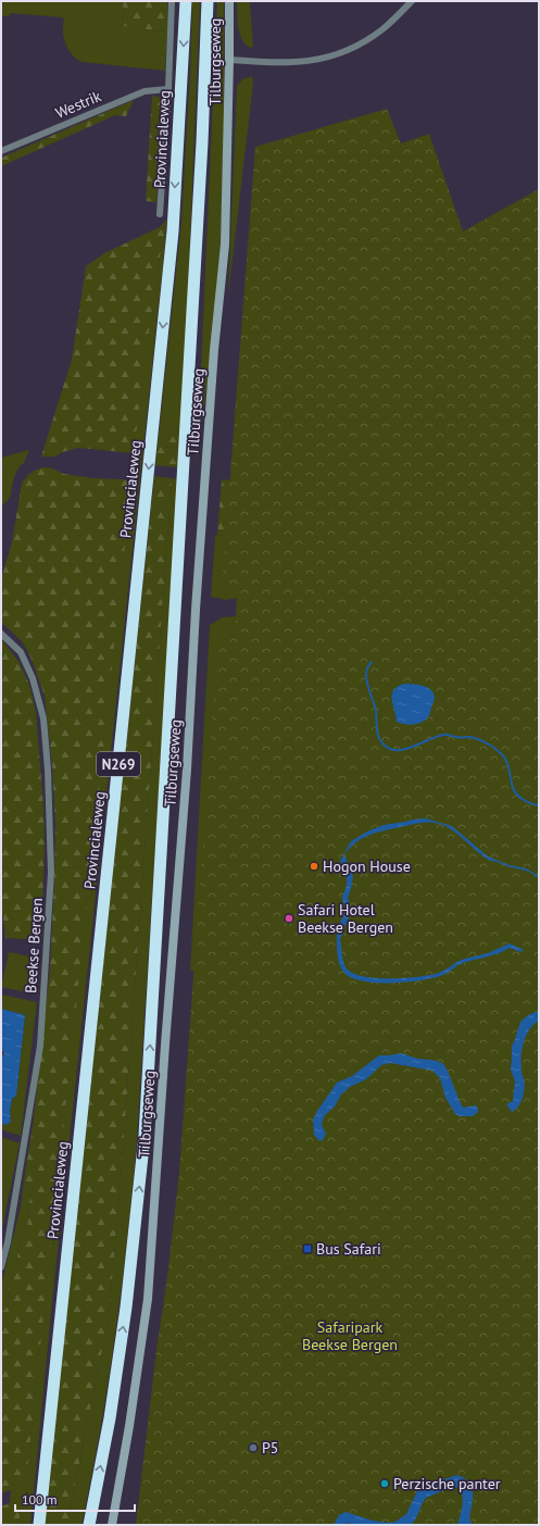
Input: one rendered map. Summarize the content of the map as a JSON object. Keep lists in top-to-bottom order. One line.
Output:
{"streets":{"highway":["Provincialeweg","N269"],"street":["Tilburgseweg","Westrik","Beekse Bergen"]},"parks":["Safaripark Beekse Bergen"],"places":{"other":["Hogon House","Safari Hotel Beekse Bergen","P5","Perzische panter"],"transit":["Bus Safari"]},"scale_bar":"100 m"}
